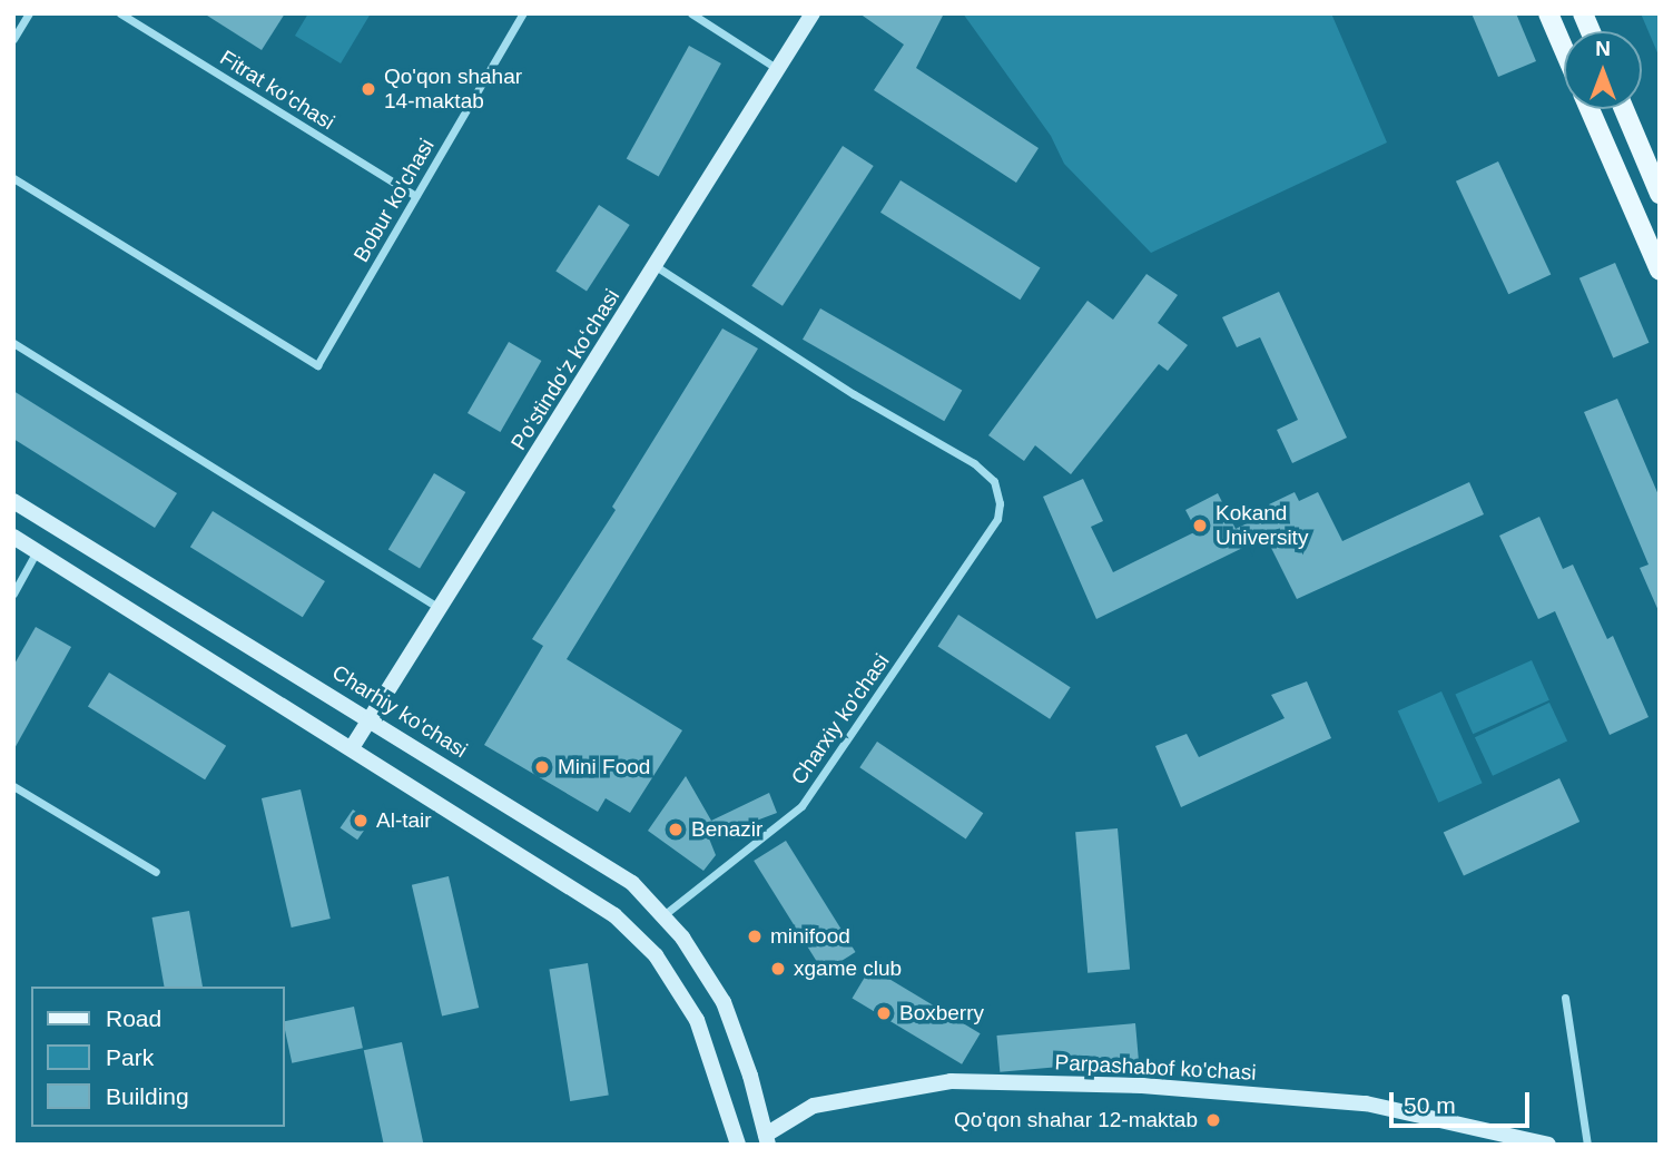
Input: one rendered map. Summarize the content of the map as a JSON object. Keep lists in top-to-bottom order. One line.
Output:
{"streets":{"main road":["Poʻstindoʻz koʻchasi","Charhiy ko'chasi","Parpashabof ko'chasi"],"street":["Fitrat ko'chasi","Bobur ko'chasi","Charxiy ko'chasi"]},"crossings":[["Fitrat ko'chasi","Bobur ko'chasi"],["Poʻstindoʻz koʻchasi","Charhiy ko'chasi"],["Poʻstindoʻz koʻchasi","Charxiy ko'chasi"],["Charhiy ko'chasi","Charxiy ko'chasi"],["Charhiy ko'chasi","Parpashabof ko'chasi"]],"places":["Qo'qon shahar 14-maktab","Kokand University","Mini Food","Al-tair","Benazir","minifood","xgame club","Boxberry","Qo'qon shahar 12-maktab"],"legend":["Road","Park","Building"],"scale_bar":"50 m","north":"top"}
